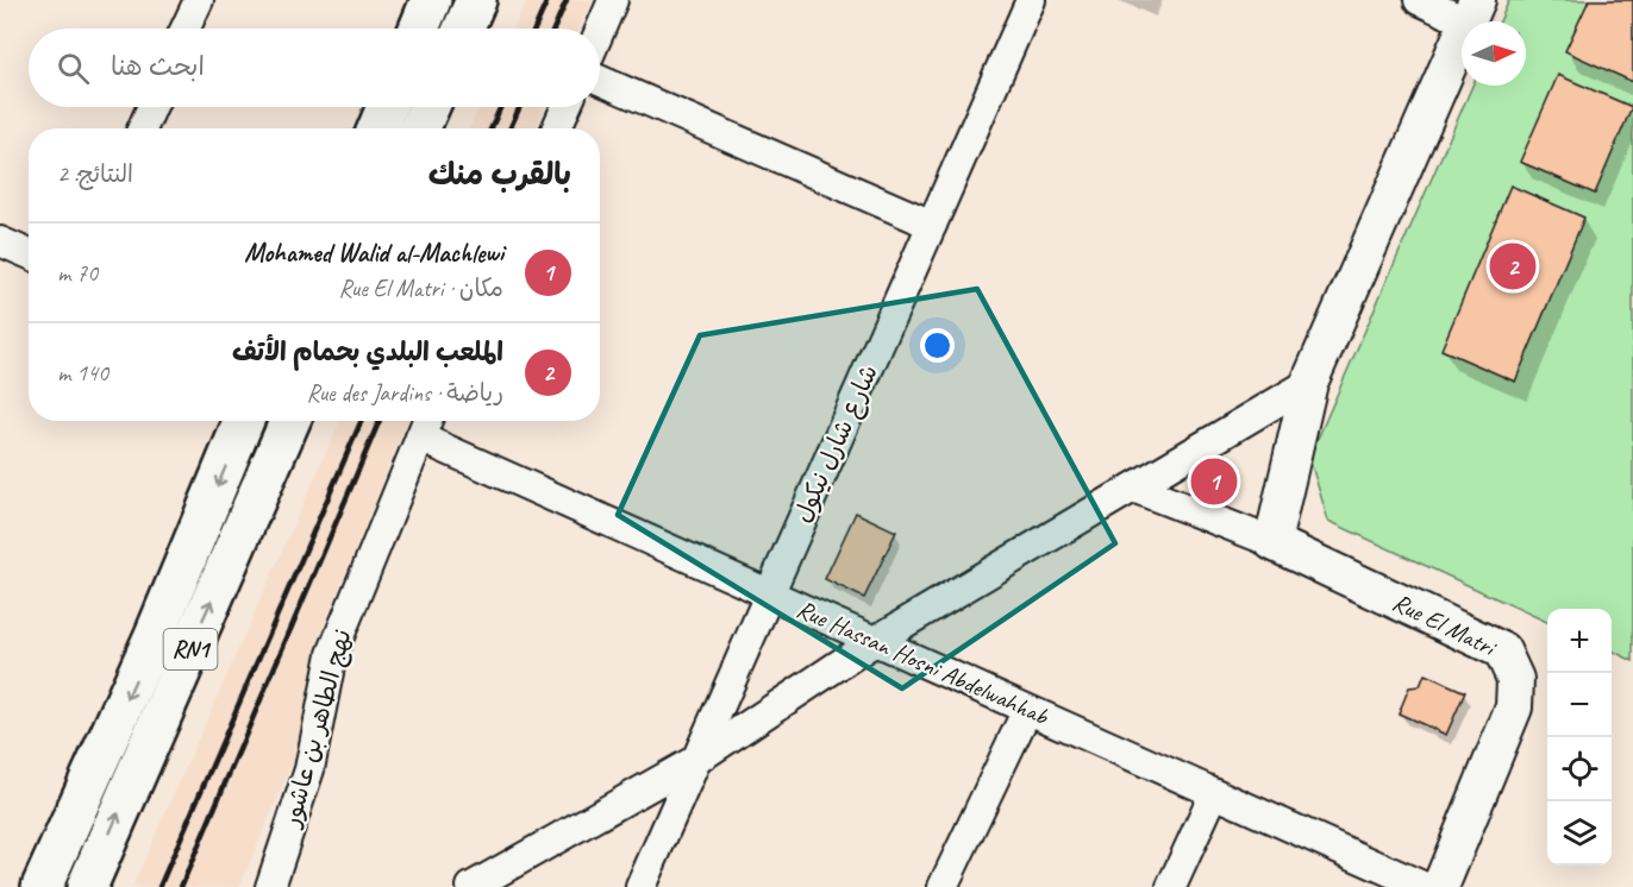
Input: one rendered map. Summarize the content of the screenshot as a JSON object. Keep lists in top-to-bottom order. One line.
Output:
{"streets":{"highway":["RN1"],"street":["شارع شارل نيكول","Rue El Matri","Rue Hassan Hosni Abdelwahhab","نهج الطاهر بن عاشور"]},"crossings":[["شارع شارل نيكول","Rue Hassan Hosni Abdelwahhab"],["Rue Hassan Hosni Abdelwahhab","نهج الطاهر بن عاشور"]],"north":"right","page":{"search":"ابحث هنا","heading":["بالقرب منك","النتائج: 2"],"list":[{"mark":"1","name":"Mohamed Walid al-Machlewi","note":"مكان · Rue El Matri","value":"70 m"},{"mark":"2","name":"الملعب البلدي بحمام الأتف","note":"رياضة · Rue des Jardins","value":"140 m"}],"pins":["2","1"],"map_buttons":["+","−"]}}
